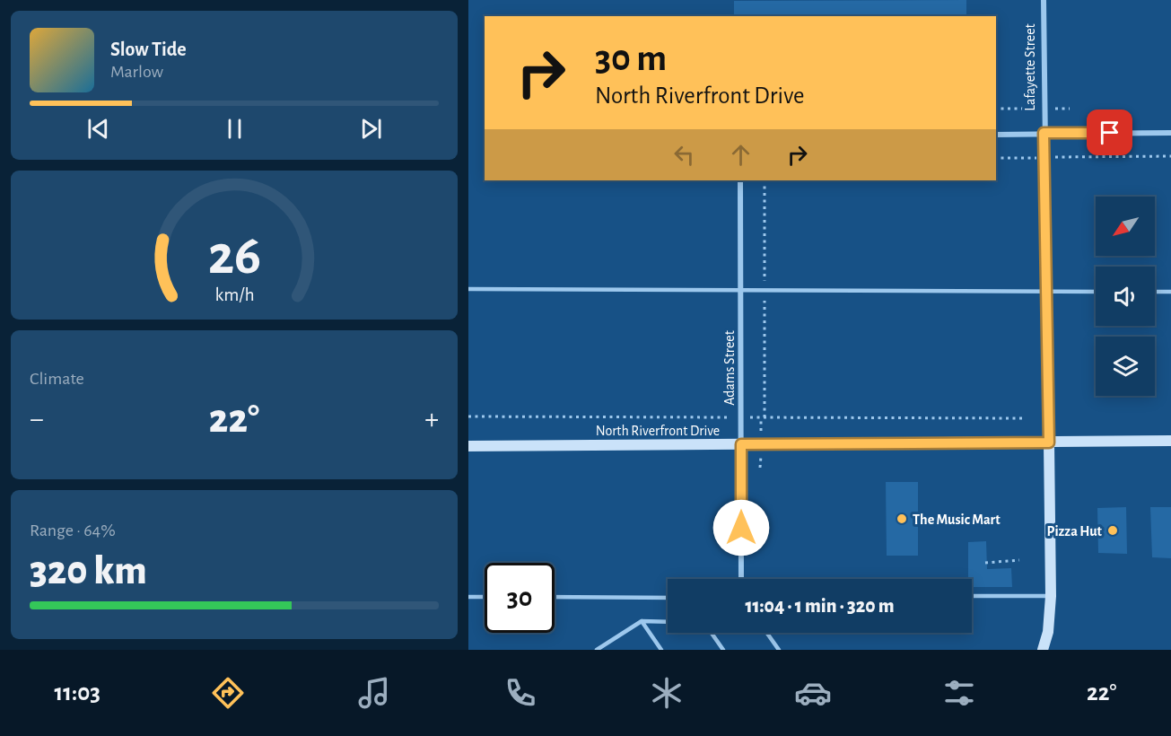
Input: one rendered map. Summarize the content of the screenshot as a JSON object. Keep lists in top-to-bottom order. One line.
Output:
{"streets":{"main road":["Lafayette Street","North Riverfront Drive"],"street":["Adams Street"]},"crossings":[["Lafayette Street","North Riverfront Drive"],["Adams Street","North Riverfront Drive"]],"places":["The Music Mart","Pizza Hut"],"north":"bottom left","page":{"turn":["30 m","North Riverfront Drive"],"song":["Slow Tide","Marlow"],"tile":["Climate",["Range · 64%","320 km"]],"heat":["−","22°","+"],"limit":"30","trip":"11:04 · 1 min · 320 m","tabs":["11:03","22°"],"gauge":["26","km/h"]}}
